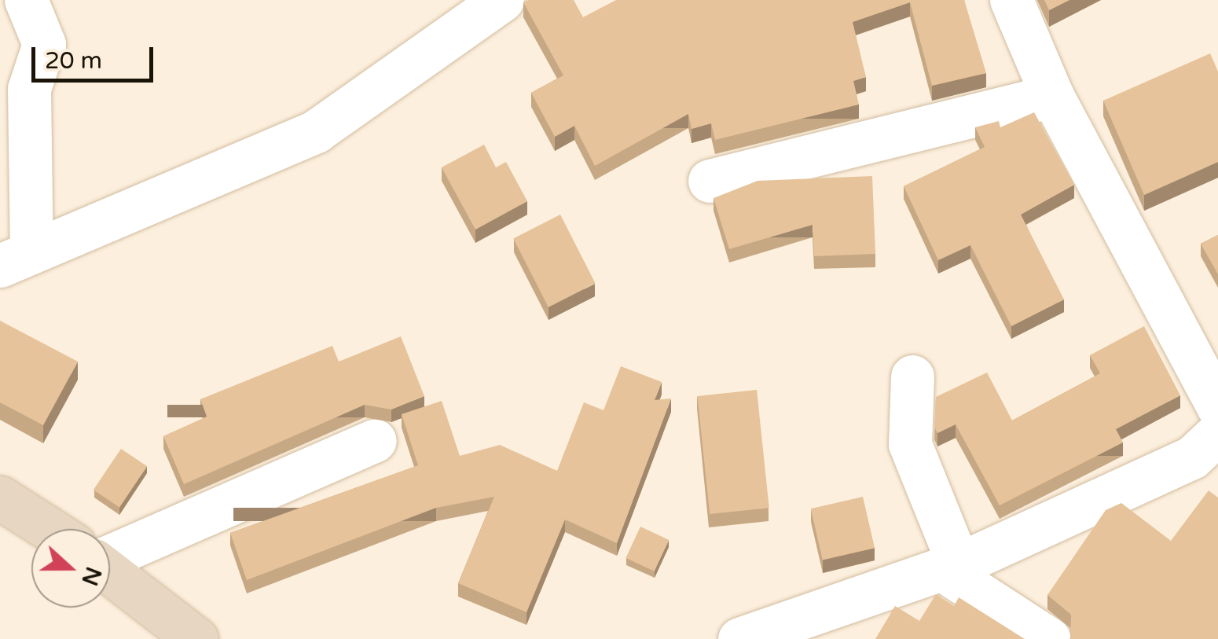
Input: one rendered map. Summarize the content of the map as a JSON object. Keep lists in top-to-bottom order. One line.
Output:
{"scale_bar":"20 m","north":"right"}
